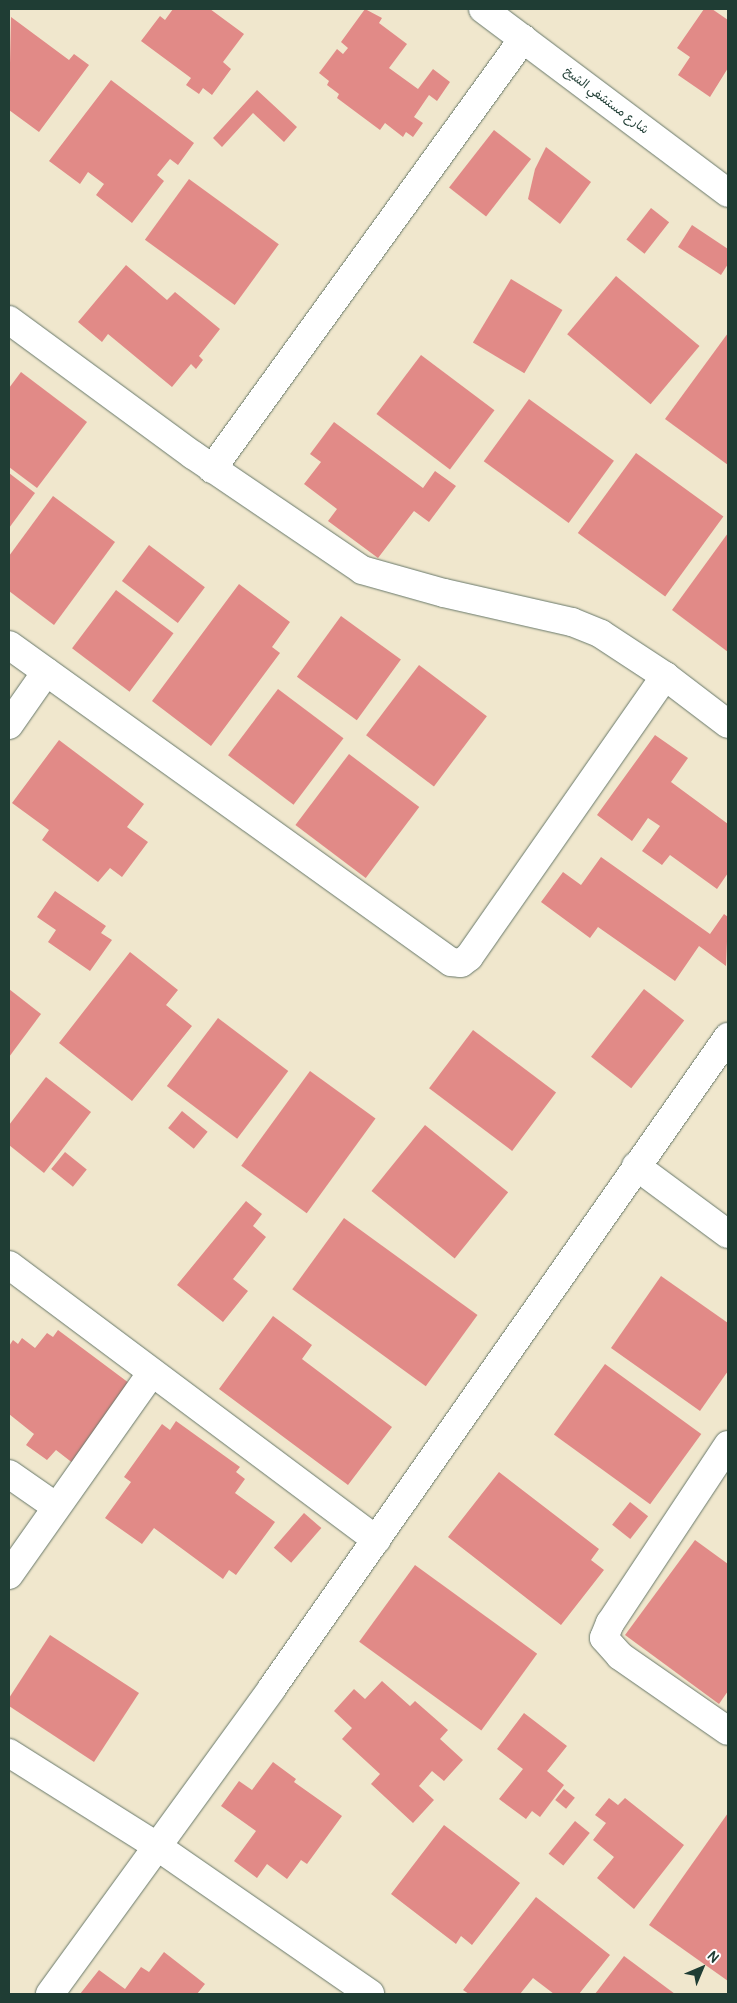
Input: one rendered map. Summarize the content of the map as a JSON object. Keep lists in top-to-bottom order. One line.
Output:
{"streets":{"street":["شارع مستشفي الشيخ"]},"north":"top right"}
